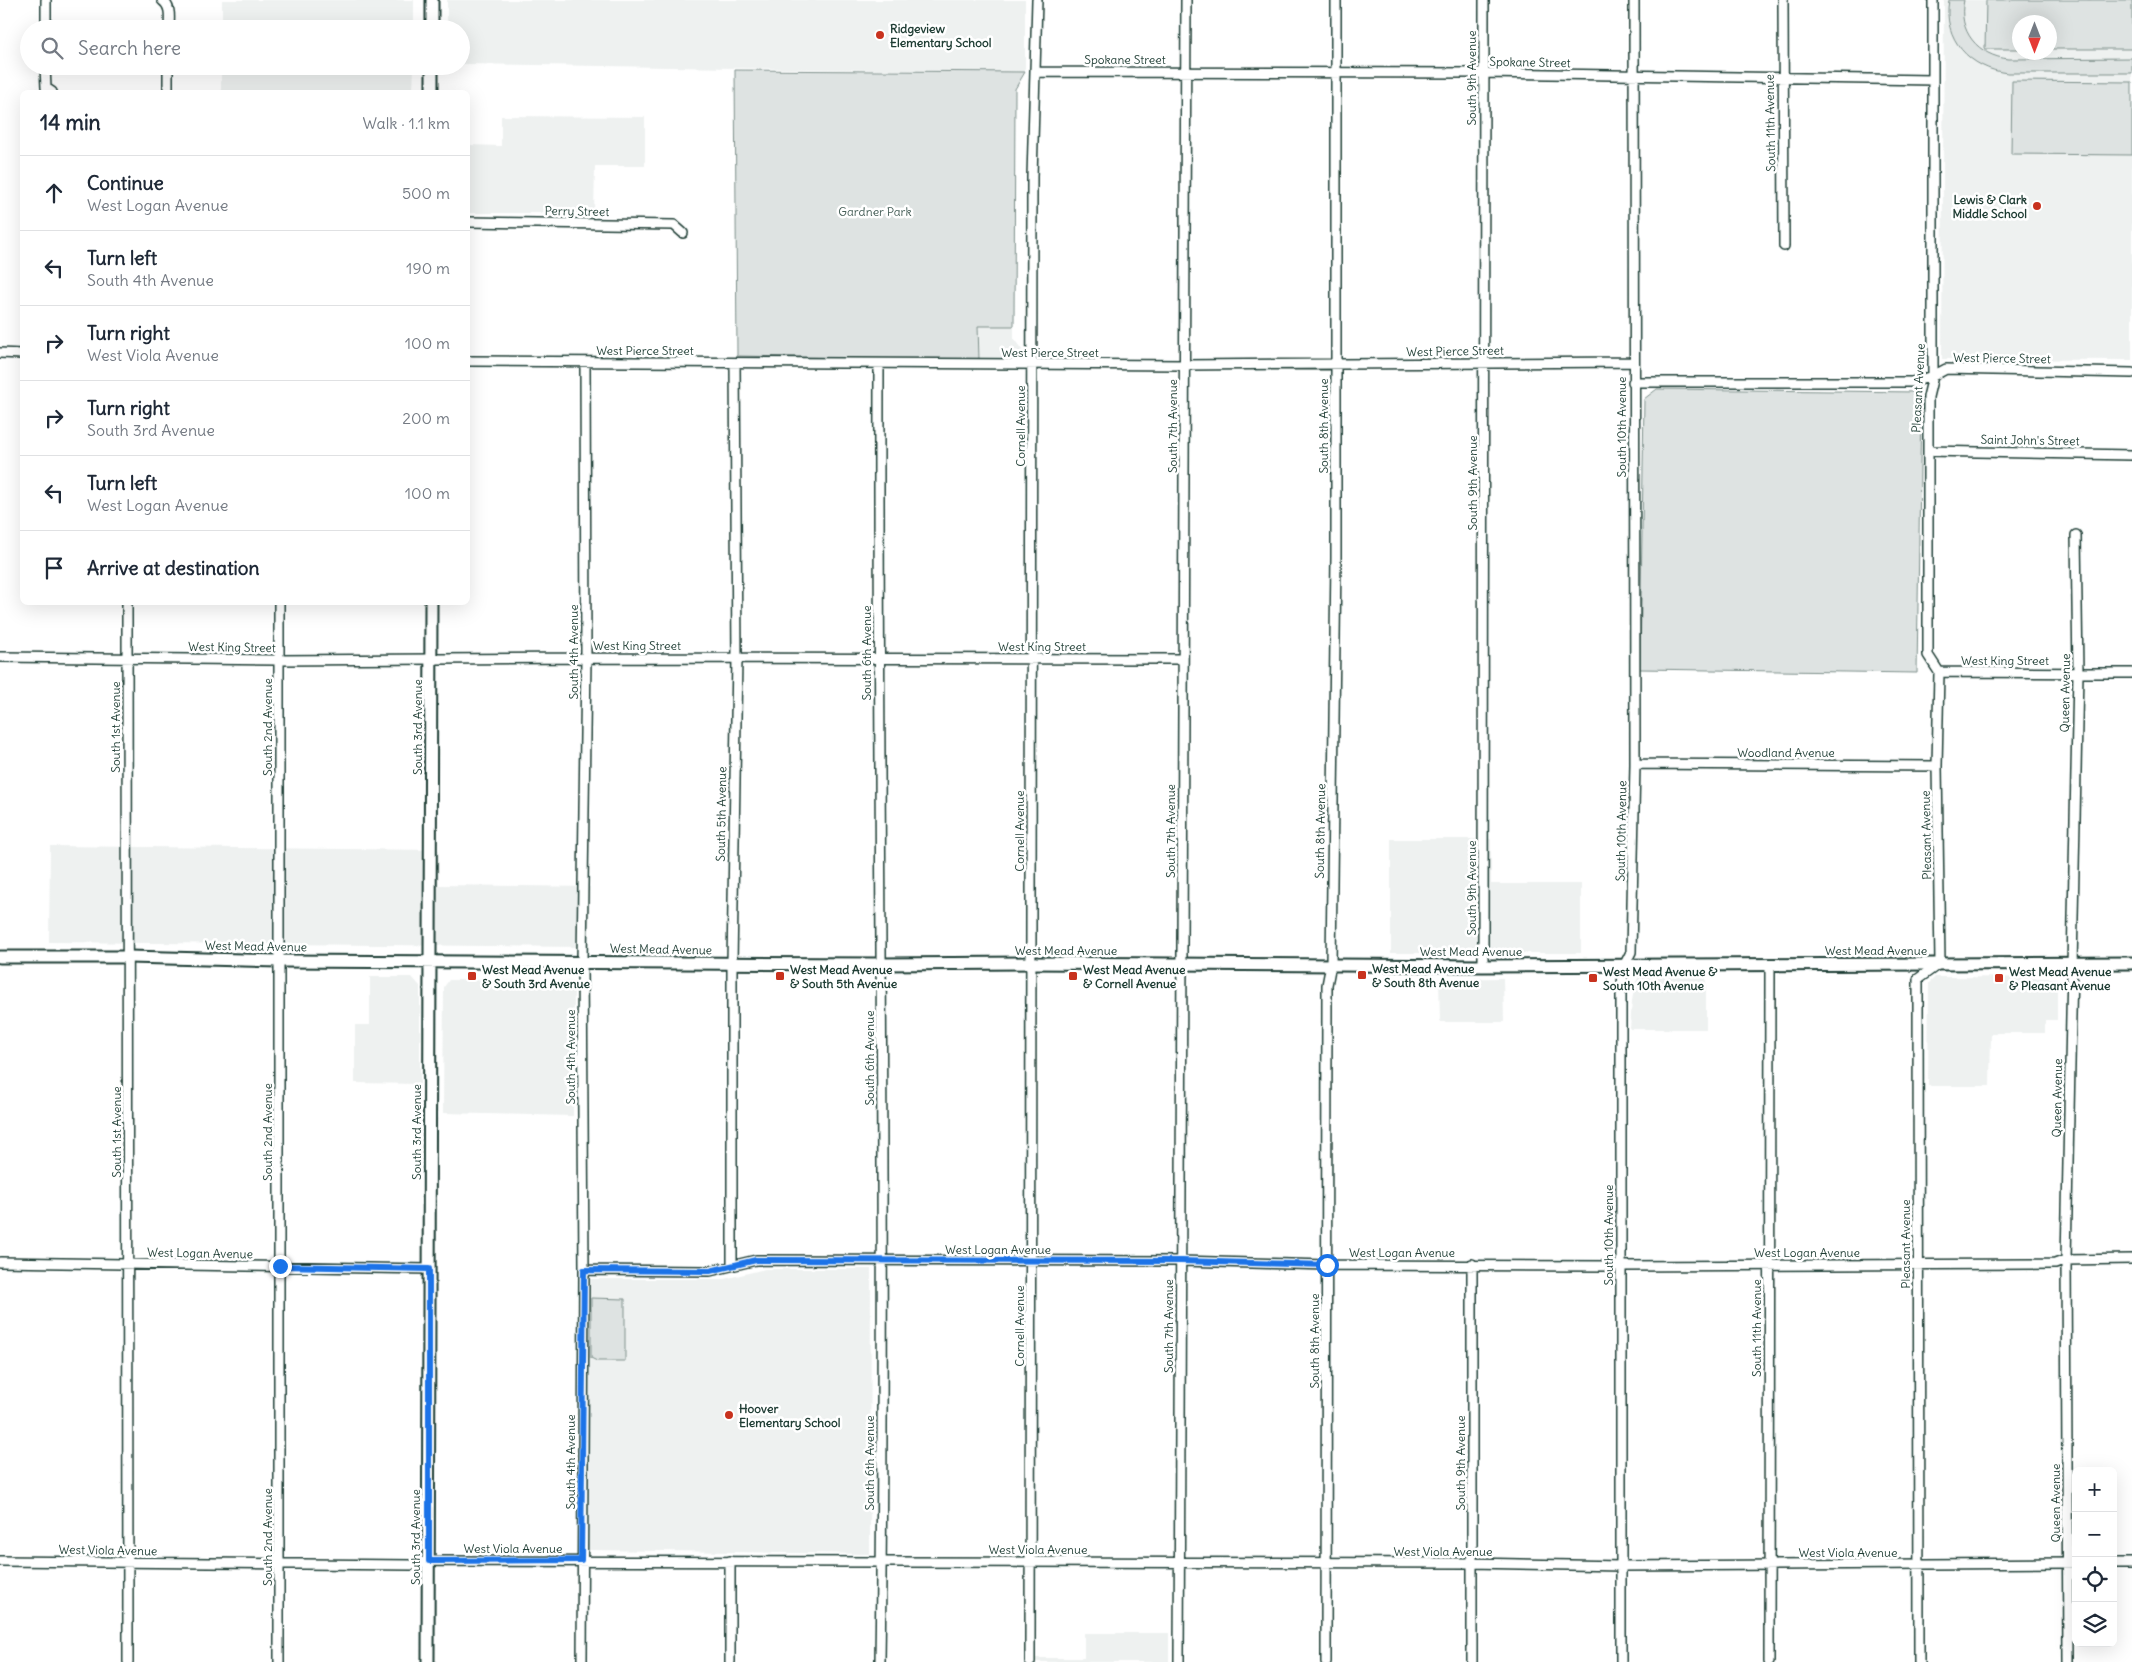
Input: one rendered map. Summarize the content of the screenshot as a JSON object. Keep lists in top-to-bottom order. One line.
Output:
{"streets":{"street":["Spokane Street","South 9th Avenue","South 11th Avenue","Perry Street","West Pierce Street","Pleasant Avenue","Cornell Avenue","South 7th Avenue","South 8th Avenue","South 10th Avenue","Saint John's Street","West King Street","South 4th Avenue","South 6th Avenue","Queen Avenue","South 1st Avenue","South 2nd Avenue","South 3rd Avenue","Woodland Avenue","South 5th Avenue","West Mead Avenue","West Logan Avenue","West Viola Avenue"]},"crossings":[["Spokane Street","South 9th Avenue"],["Spokane Street","South 11th Avenue"],["Spokane Street","Pleasant Avenue"],["Spokane Street","Cornell Avenue"],["Spokane Street","South 7th Avenue"],["Spokane Street","South 8th Avenue"],["Spokane Street","South 10th Avenue"],["South 9th Avenue","West Pierce Street"],["South 9th Avenue","West Mead Avenue"],["South 9th Avenue","West Logan Avenue"],["South 9th Avenue","West Viola Avenue"],["South 11th Avenue","West Mead Avenue"],["South 11th Avenue","West Logan Avenue"],["South 11th Avenue","West Viola Avenue"],["West Pierce Street","Pleasant Avenue"],["West Pierce Street","Cornell Avenue"],["West Pierce Street","South 7th Avenue"],["West Pierce Street","South 8th Avenue"],["West Pierce Street","South 10th Avenue"],["West Pierce Street","South 4th Avenue"],["West Pierce Street","South 6th Avenue"],["West Pierce Street","South 5th Avenue"],["Pleasant Avenue","Saint John's Street"],["Pleasant Avenue","West King Street"],["Pleasant Avenue","Woodland Avenue"],["Pleasant Avenue","West Mead Avenue"],["Pleasant Avenue","West Logan Avenue"],["Pleasant Avenue","West Viola Avenue"],["Cornell Avenue","West King Street"],["Cornell Avenue","West Mead Avenue"],["Cornell Avenue","West Logan Avenue"],["Cornell Avenue","West Viola Avenue"],["South 7th Avenue","West King Street"],["South 7th Avenue","West Mead Avenue"],["South 7th Avenue","West Logan Avenue"],["South 7th Avenue","West Viola Avenue"],["South 8th Avenue","West Mead Avenue"],["South 8th Avenue","West Logan Avenue"],["South 8th Avenue","West Viola Avenue"],["South 10th Avenue","Woodland Avenue"],["South 10th Avenue","West Mead Avenue"],["South 10th Avenue","West Logan Avenue"],["South 10th Avenue","West Viola Avenue"],["West King Street","South 4th Avenue"],["West King Street","South 6th Avenue"],["West King Street","Queen Avenue"],["West King Street","South 1st Avenue"],["West King Street","South 2nd Avenue"],["West King Street","South 3rd Avenue"],["West King Street","South 5th Avenue"],["South 4th Avenue","West Mead Avenue"],["South 4th Avenue","West Logan Avenue"],["South 4th Avenue","West Viola Avenue"],["South 6th Avenue","West Mead Avenue"],["South 6th Avenue","West Logan Avenue"],["South 6th Avenue","West Viola Avenue"],["Queen Avenue","West Mead Avenue"],["Queen Avenue","West Logan Avenue"],["Queen Avenue","West Viola Avenue"],["South 1st Avenue","West Mead Avenue"],["South 1st Avenue","West Logan Avenue"],["South 1st Avenue","West Viola Avenue"],["South 2nd Avenue","West Mead Avenue"],["South 2nd Avenue","West Logan Avenue"],["South 2nd Avenue","West Viola Avenue"],["South 3rd Avenue","West Mead Avenue"],["South 3rd Avenue","West Logan Avenue"],["South 3rd Avenue","West Viola Avenue"],["South 5th Avenue","West Mead Avenue"],["South 5th Avenue","West Logan Avenue"]],"parks":["Gardner Park"],"places":{"other":["Ridgeview Elementary School","Lewis & Clark Middle School","Hoover Elementary School"],"transit":["West Mead Avenue & South 8th Avenue","West Mead Avenue & South 3rd Avenue","West Mead Avenue & South 5th Avenue","West Mead Avenue & Cornell Avenue","West Mead Avenue & South 10th Avenue","West Mead Avenue & Pleasant Avenue"]},"north":"bottom","page":{"search":"Search here","heading":["14 min","Walk · 1.1 km"],"list":[["Continue","West Logan Avenue","500 m"],["Turn left","South 4th Avenue","190 m"],["Turn right","West Viola Avenue","100 m"],["Turn right","South 3rd Avenue","200 m"],["Turn left","West Logan Avenue","100 m"],"Arrive at destination"],"map_buttons":["+","−"]}}
